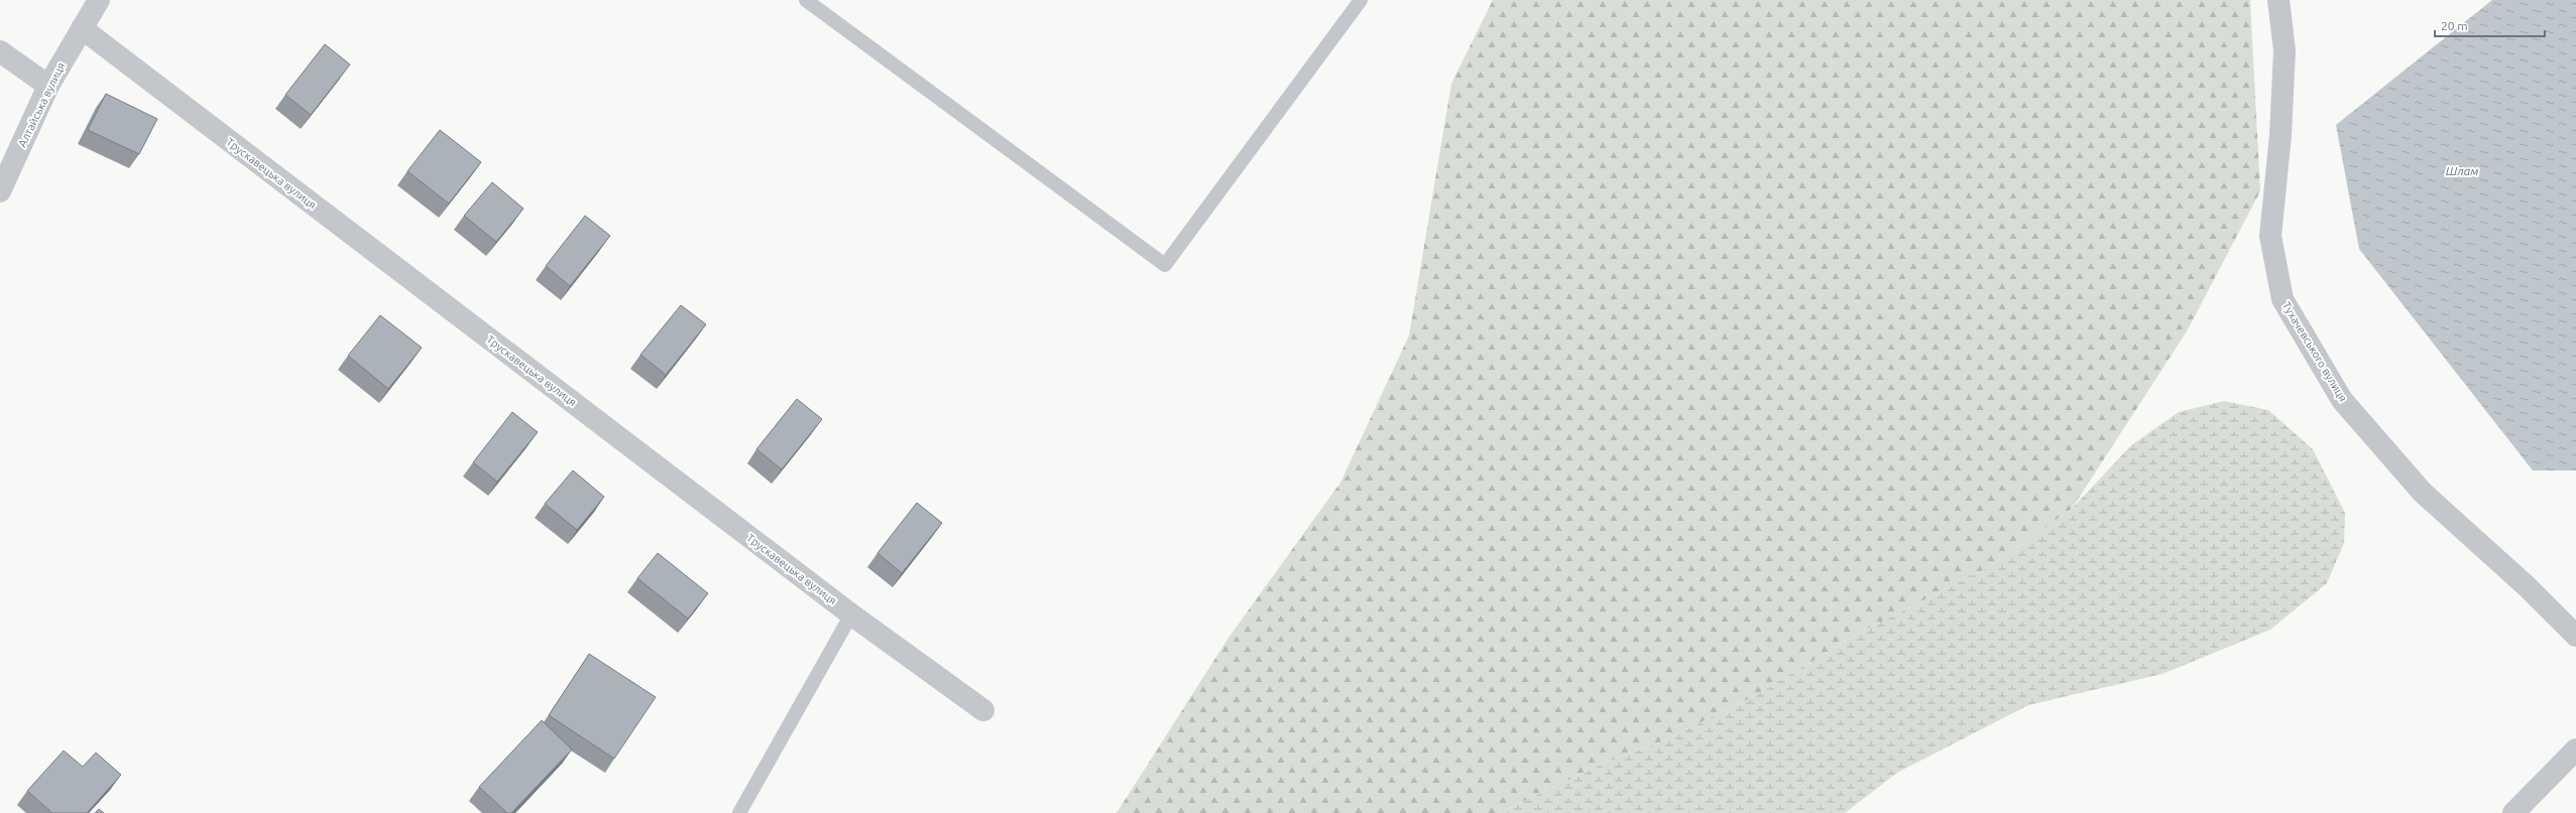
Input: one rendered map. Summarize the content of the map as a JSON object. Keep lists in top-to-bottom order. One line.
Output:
{"streets":{"street":["Алтайська вулиця","Трускавецька вулиця","Тухачевського вулиця"]},"crossings":[["Алтайська вулиця","Трускавецька вулиця"]],"water":["Шлам"],"scale_bar":"20 m"}
